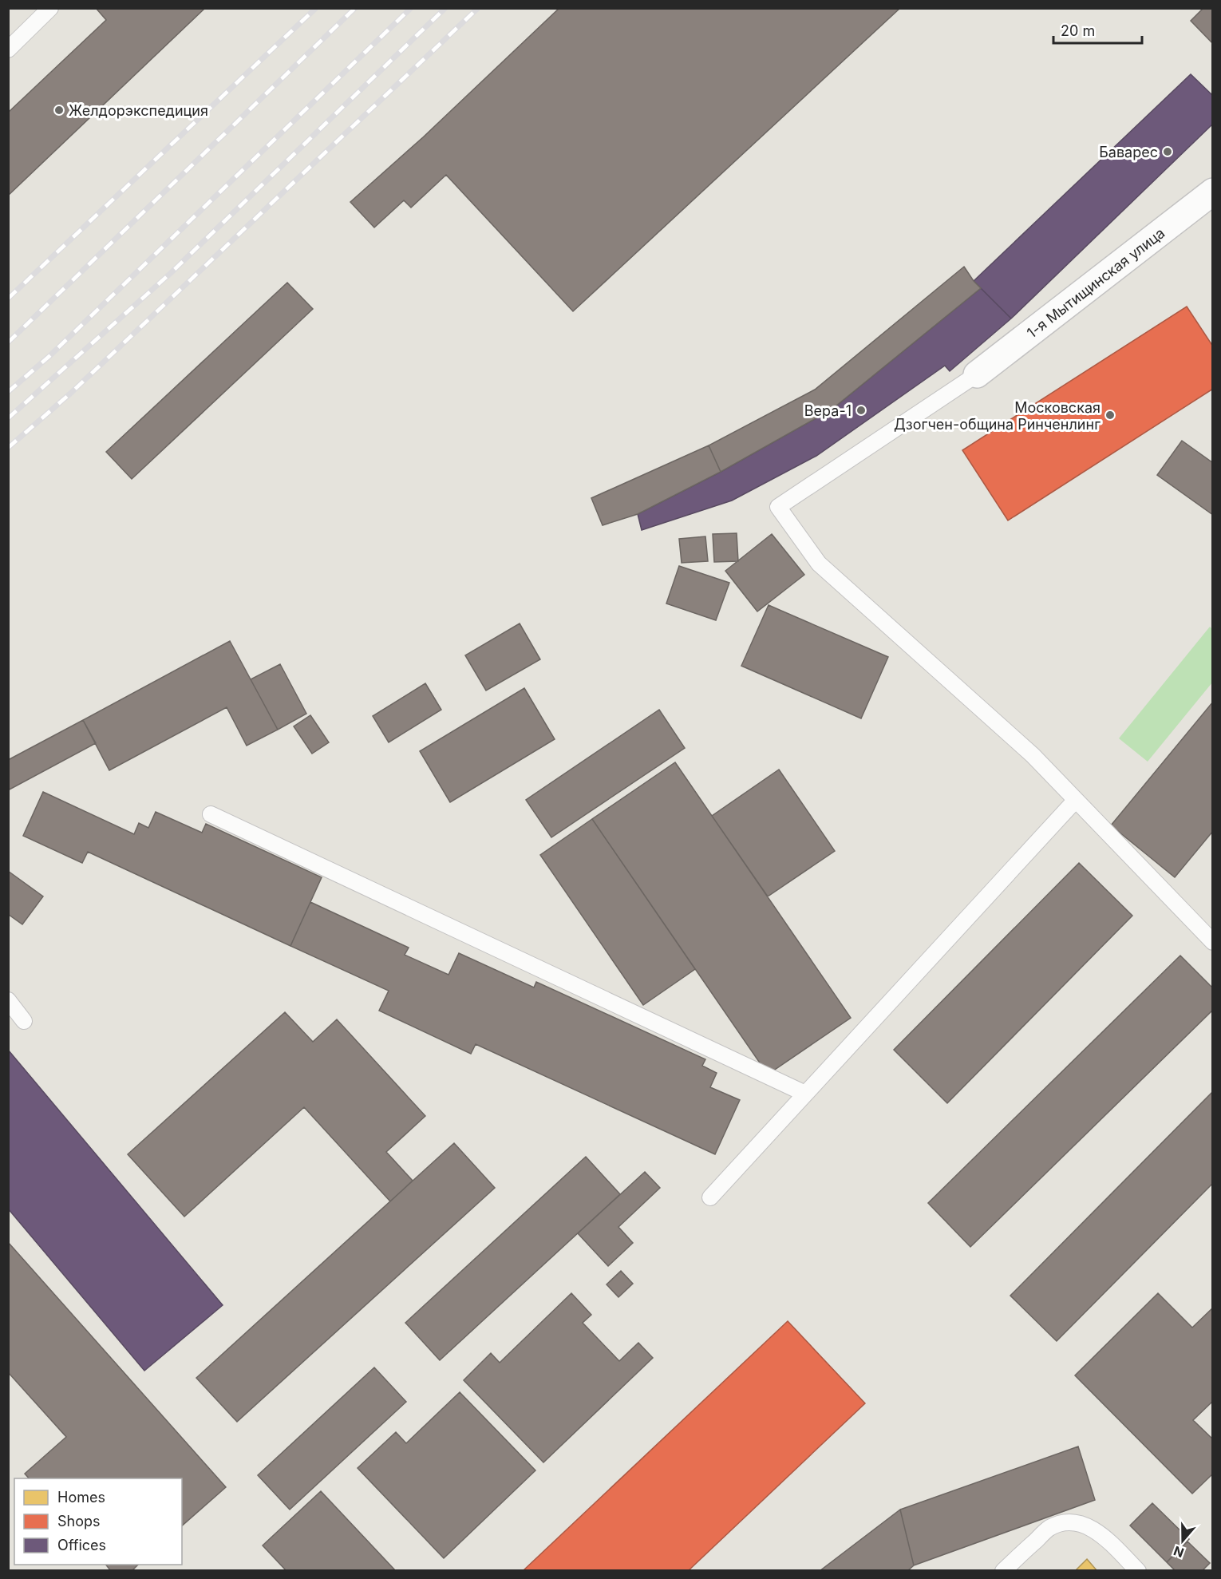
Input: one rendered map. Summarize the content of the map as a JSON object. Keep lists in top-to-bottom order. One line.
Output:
{"streets":{"street":["1-я Мытищинская улица"]},"places":["Желдорэкспедиция","Баварес","Вера-1","Московская Дзогчен-община Ринченлинг"],"legend":["Homes","Shops","Offices"],"scale_bar":"20 m","north":"bottom"}
